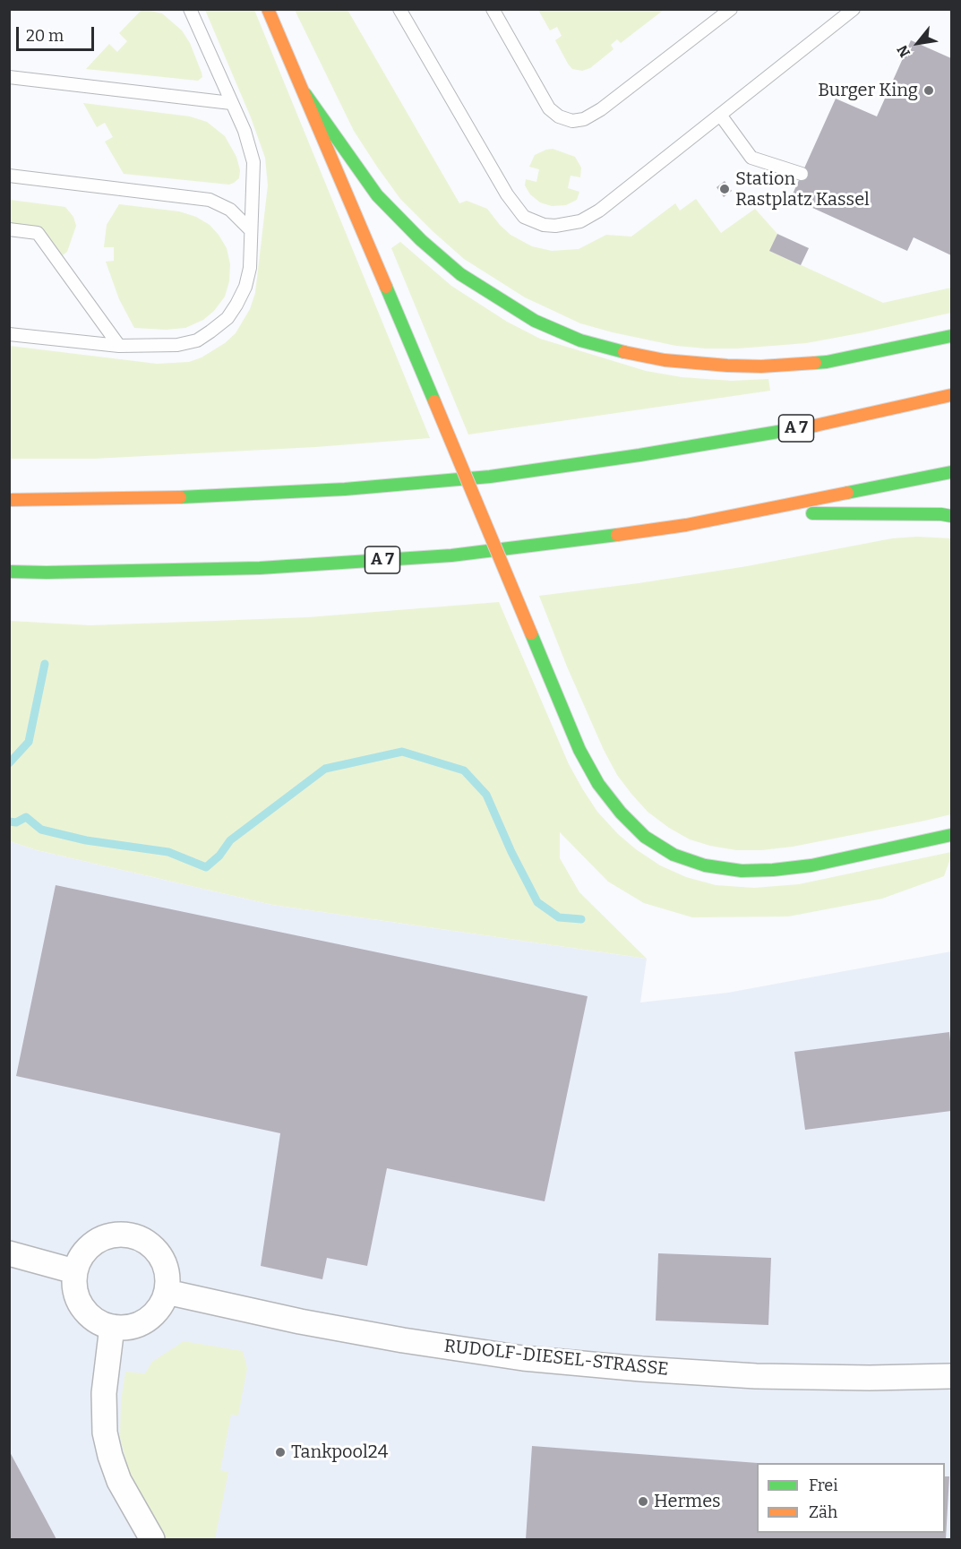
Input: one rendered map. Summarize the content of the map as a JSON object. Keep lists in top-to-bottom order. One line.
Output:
{"streets":{"highway":["A 7"],"street":["RUDOLF-DIESEL-STRASSE"]},"places":["Burger King","Station Rastplatz Kassel","Tankpool24","Hermes"],"legend":["Frei","Zäh"],"scale_bar":"20 m","north":"bottom left"}
